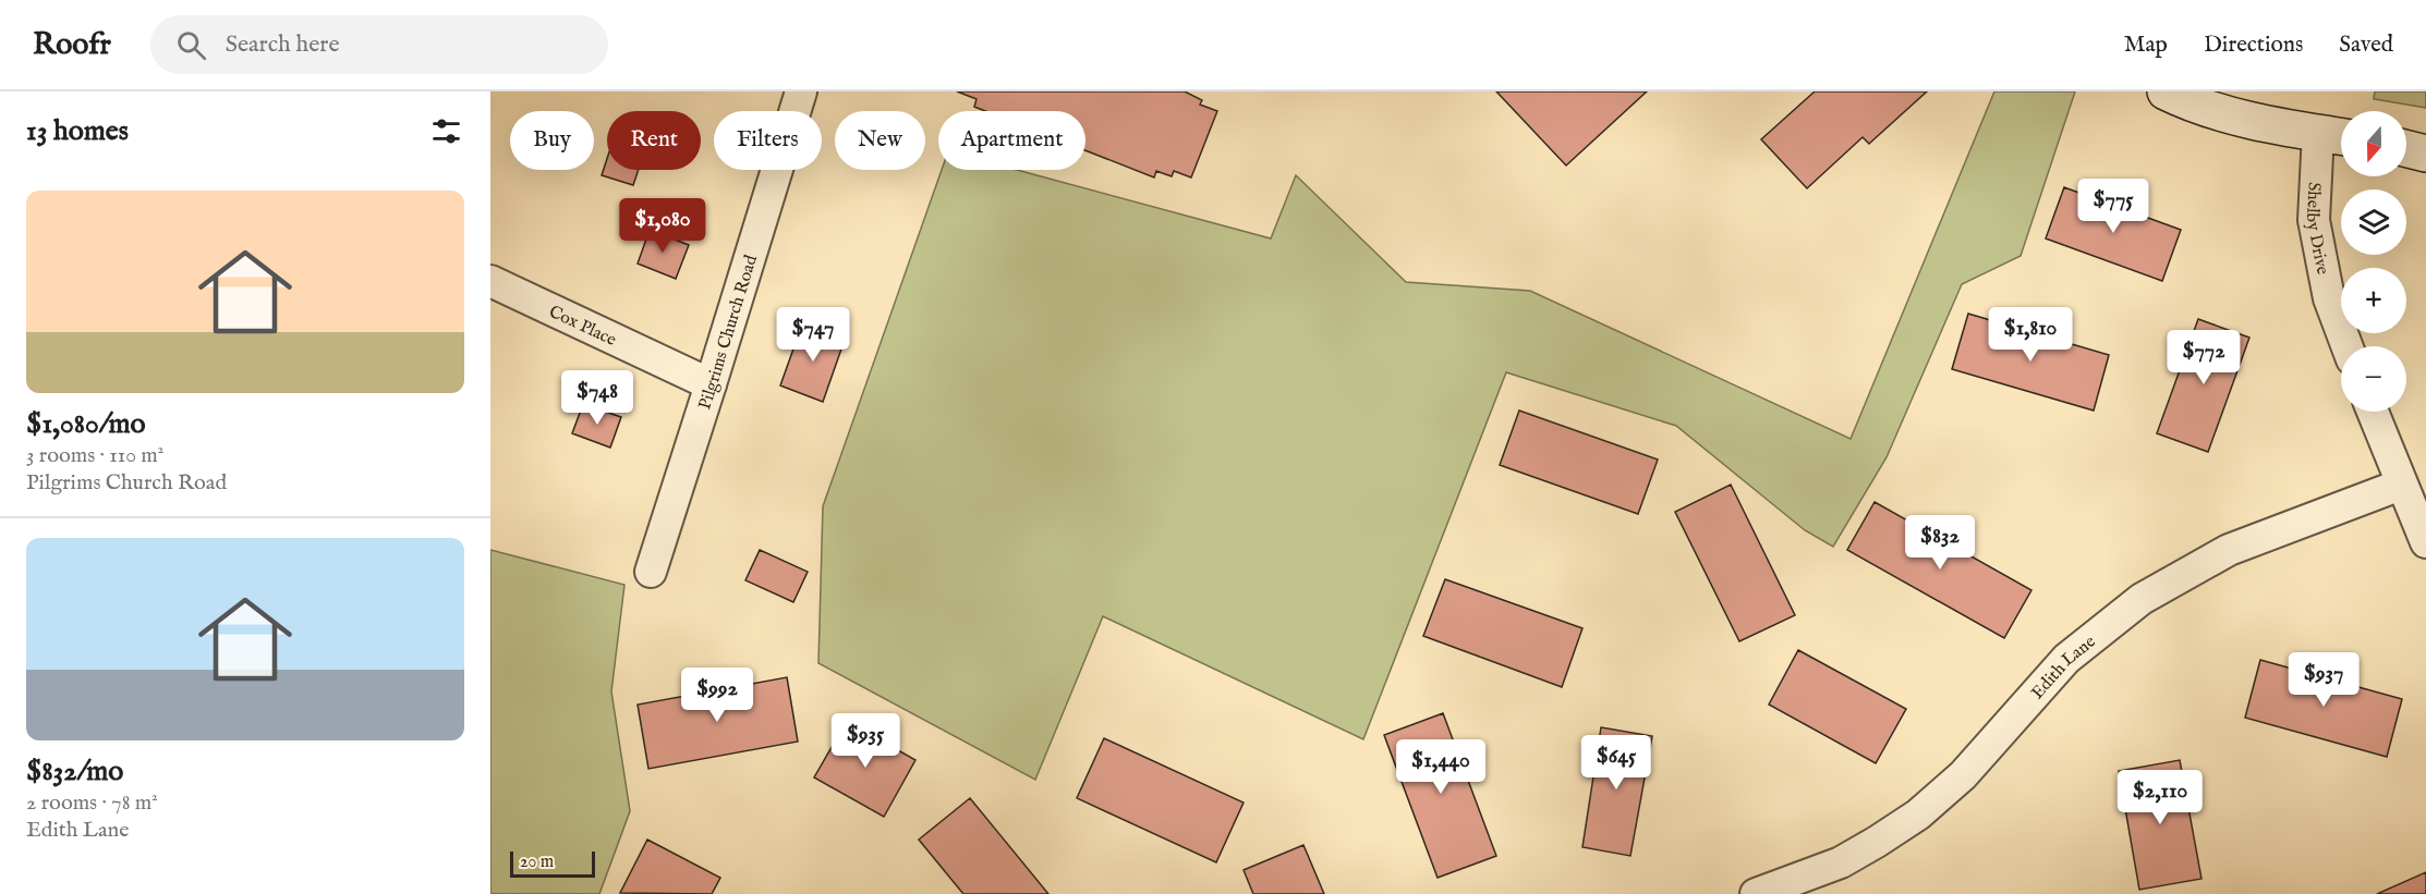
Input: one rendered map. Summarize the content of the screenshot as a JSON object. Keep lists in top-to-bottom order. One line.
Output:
{"streets":{"street":["Shelby Drive","Cox Place","Pilgrims Church Road","Edith Lane"]},"crossings":[["Cox Place","Pilgrims Church Road"]],"scale_bar":"20 m","north":"bottom","page":{"header":"Roofr","search":"Search here","nav":["Map","Directions","Saved"],"heading":"13 homes","map_buttons":["+","−"],"chip":["Buy","Rent","Filters","New","Apartment"],"list":[{"name":"$1,080/mo","note":"3 rooms · 110 m² · Pilgrims Church Road"},{"name":"$832/mo","note":"2 rooms · 78 m² · Edith Lane"}],"price":["$775","$1,080","$747","$1,810","$772","$748","$832","$937","$992","$935","$645","$1,440","$2,110"],"scale":"20 m"}}
